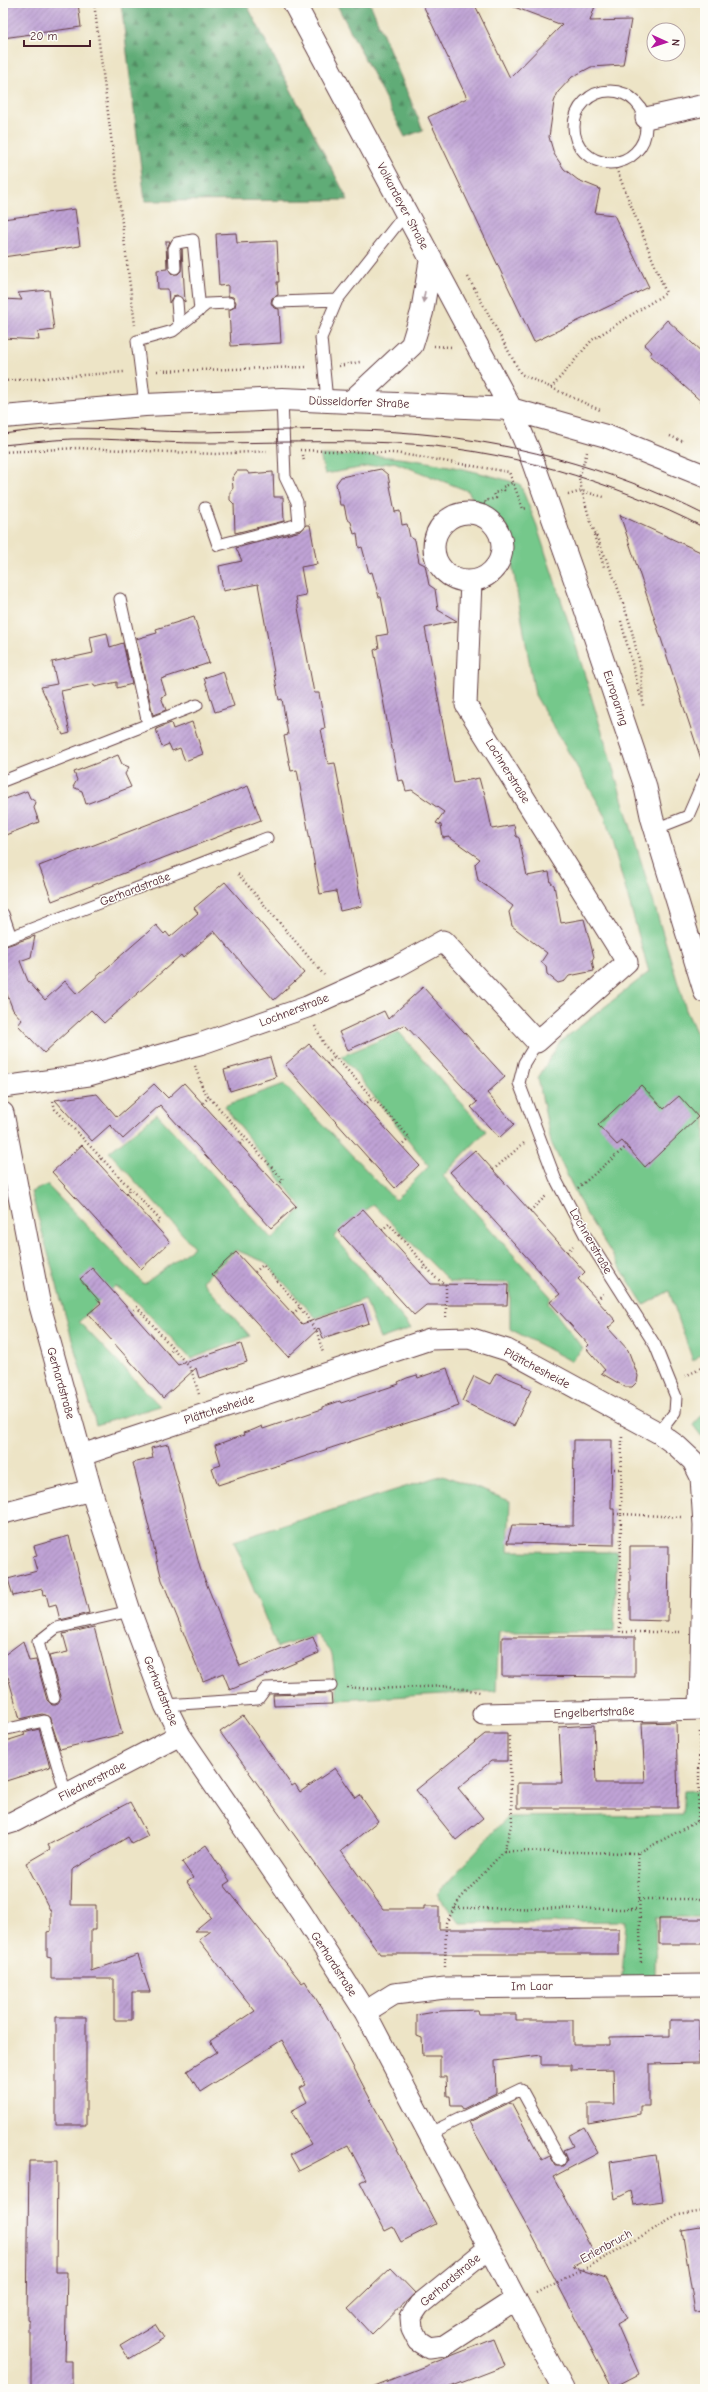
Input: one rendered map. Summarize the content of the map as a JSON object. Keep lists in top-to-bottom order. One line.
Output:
{"streets":{"main road":["Volkardeyer Straße","Düsseldorfer Straße","Europaring"],"street":["Lochnerstraße","Gerhardstraße","Plättchesheide","Engelbertstraße","Fliednerstraße","Im Laar"],"path":["Erlenbruch"]},"crossings":[["Volkardeyer Straße","Düsseldorfer Straße"],["Volkardeyer Straße","Europaring"],["Düsseldorfer Straße","Europaring"],["Lochnerstraße","Plättchesheide"],["Gerhardstraße","Plättchesheide"],["Gerhardstraße","Fliednerstraße"],["Gerhardstraße","Im Laar"],["Gerhardstraße","Erlenbruch"],["Plättchesheide","Engelbertstraße"]],"scale_bar":"20 m","north":"right"}
